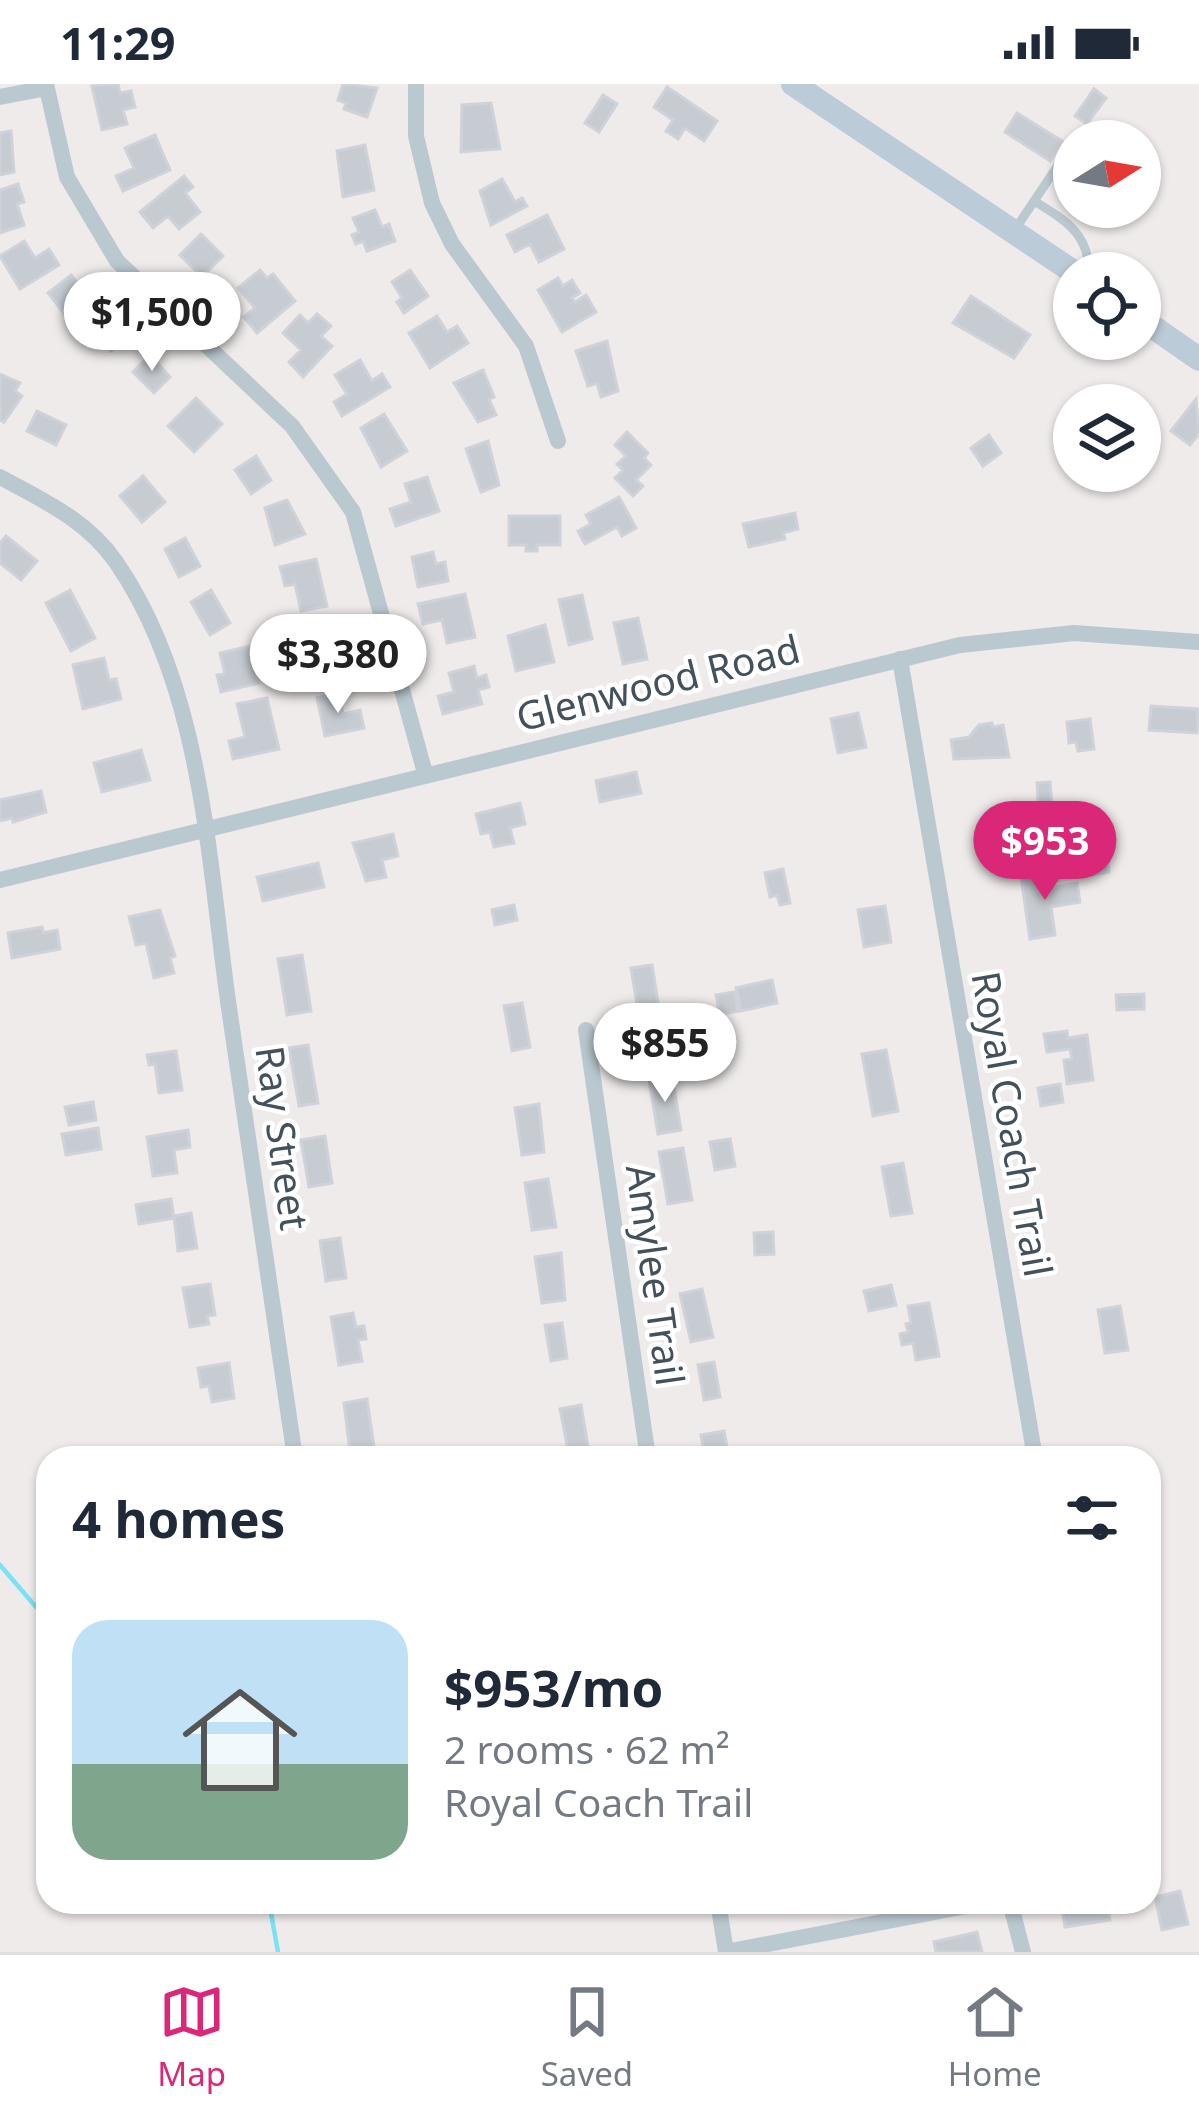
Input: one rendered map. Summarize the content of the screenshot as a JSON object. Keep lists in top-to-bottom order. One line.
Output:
{"streets":{"street":["Glenwood Road","Royal Coach Trail","Ray Street","Amylee Trail"]},"crossings":[["Glenwood Road","Royal Coach Trail"],["Glenwood Road","Ray Street"]],"north":"right","page":{"status":"11:29","price":["$1,500","$3,380","$953","$855"],"heading":"4 homes","list":[{"name":"$953/mo","note":"2 rooms · 62 m² · Royal Coach Trail"}],"tabs":["Map","Saved","Home"]}}
